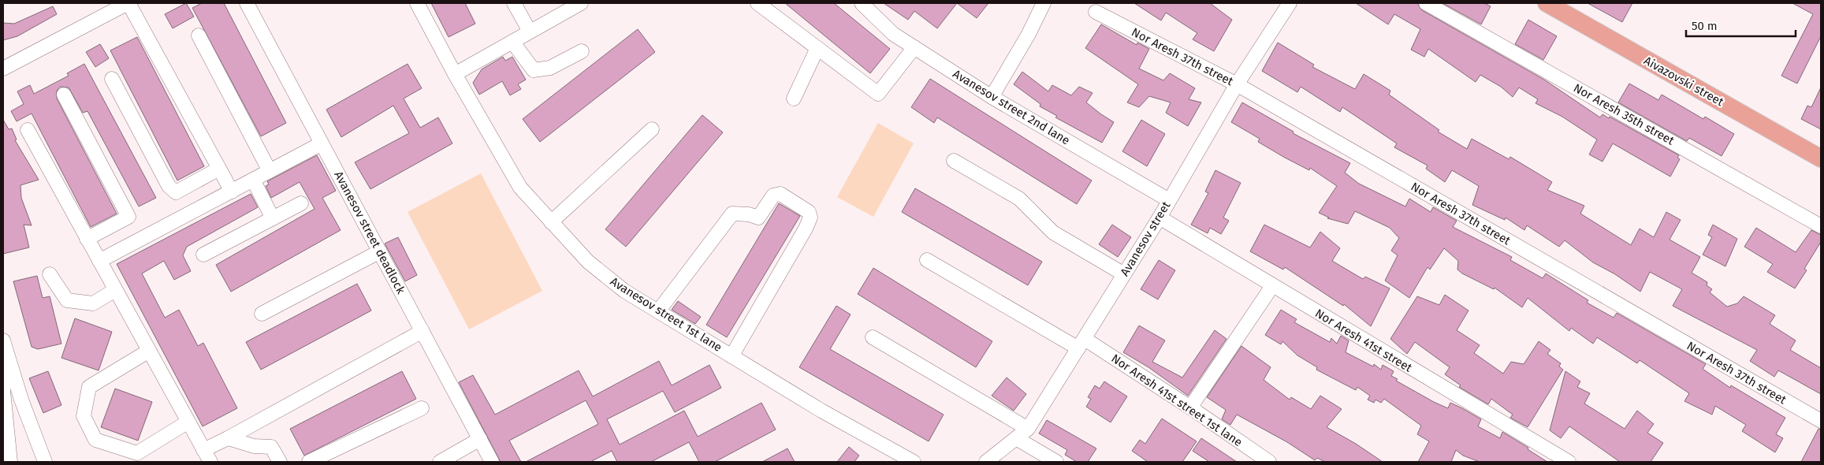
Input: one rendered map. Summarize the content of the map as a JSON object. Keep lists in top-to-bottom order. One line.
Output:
{"streets":{"main road":["Aivazovski street"],"street":["Nor Aresh 37th street","Avanesov street 2nd lane","Nor Aresh 35th street","Avanesov street deadlock","Avanesov street","Avanesov street 1st lane","Nor Aresh 41st street","Nor Aresh 41st street 1st lane"]},"crossings":[["Nor Aresh 37th street","Avanesov street"],["Avanesov street 2nd lane","Avanesov street"],["Avanesov street","Nor Aresh 41st street"],["Avanesov street","Nor Aresh 41st street 1st lane"]],"scale_bar":"50 m"}
